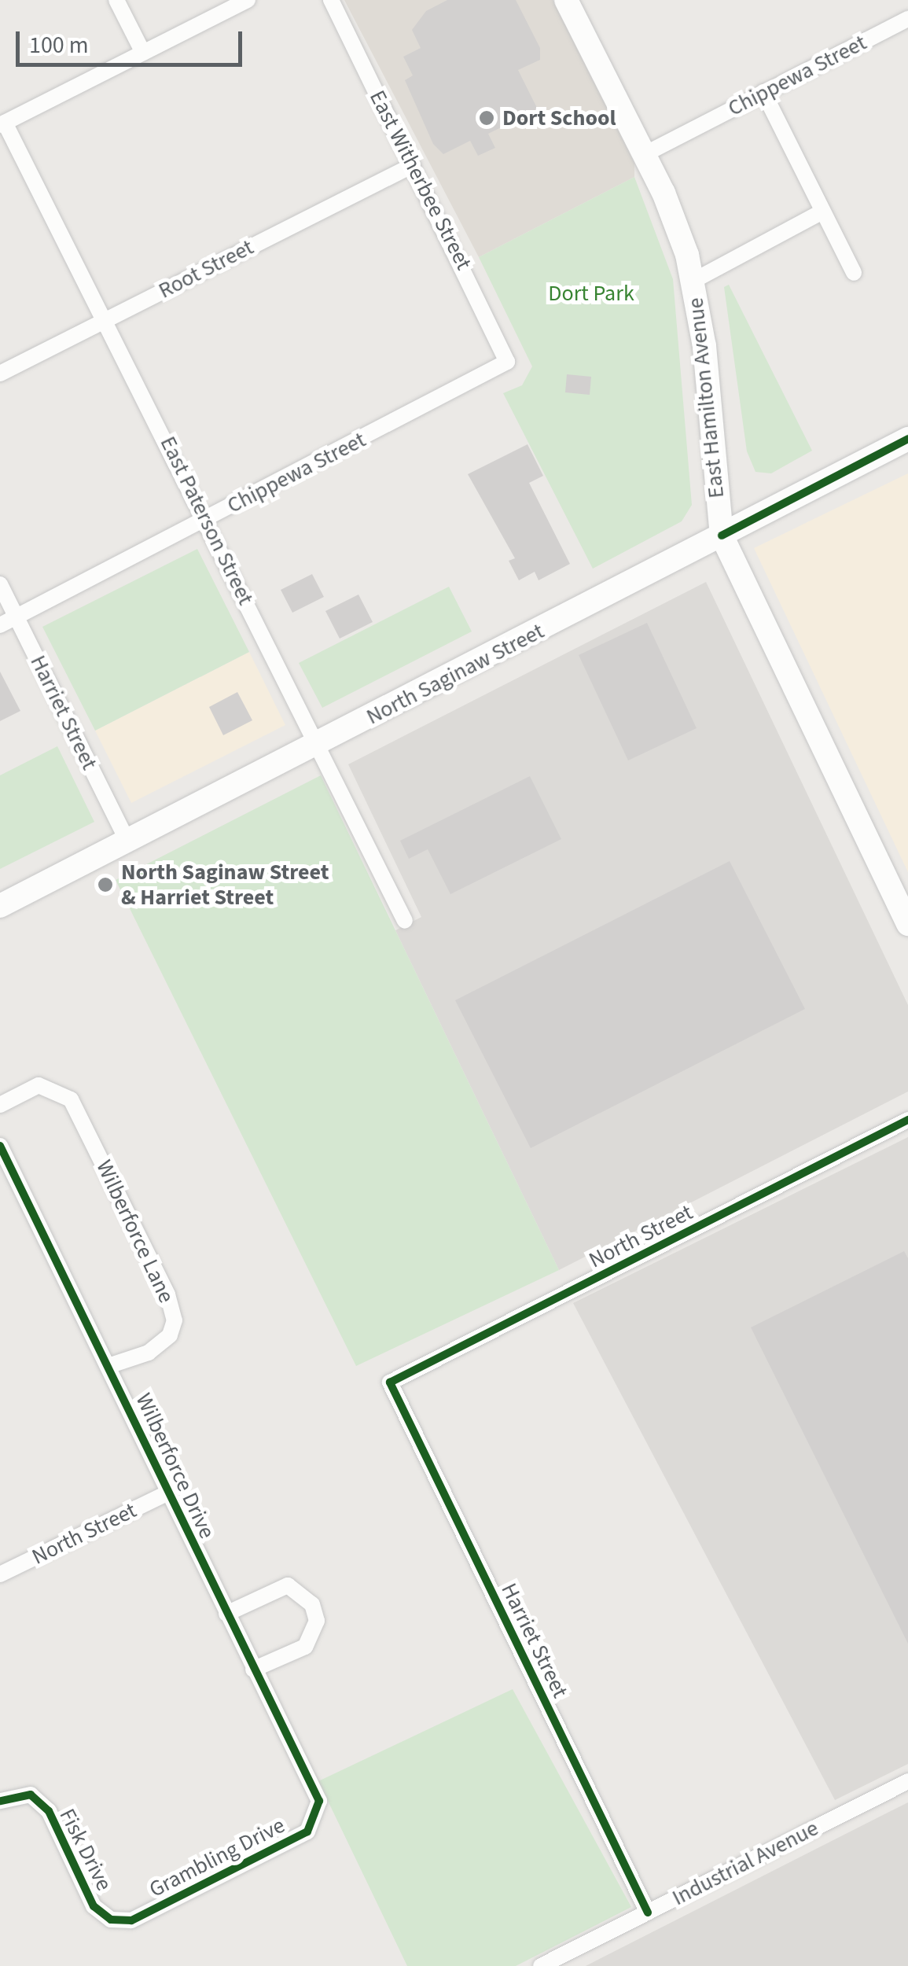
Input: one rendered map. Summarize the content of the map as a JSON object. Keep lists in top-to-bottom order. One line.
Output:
{"streets":{"main road":["East Hamilton Avenue","North Saginaw Street"],"street":["Chippewa Street","East Witherbee Street","Root Street","East Paterson Street","Harriet Street","Wilberforce Lane","North Street","Wilberforce Drive","Fisk Drive","Grambling Drive","Industrial Avenue"]},"crossings":[["Chippewa Street","East Witherbee Street"],["Chippewa Street","East Hamilton Avenue"],["Chippewa Street","East Paterson Street"],["Chippewa Street","Harriet Street"],["East Witherbee Street","Root Street"],["Root Street","East Paterson Street"],["East Hamilton Avenue","North Saginaw Street"],["East Paterson Street","North Saginaw Street"],["North Saginaw Street","Harriet Street"],["Harriet Street","North Street"],["Harriet Street","Industrial Avenue"],["Wilberforce Lane","Wilberforce Drive"],["North Street","Wilberforce Drive"],["Wilberforce Drive","Grambling Drive"],["Fisk Drive","Grambling Drive"]],"parks":["Dort Park"],"places":["Dort School","North Saginaw Street & Harriet Street"],"scale_bar":"100 m"}
